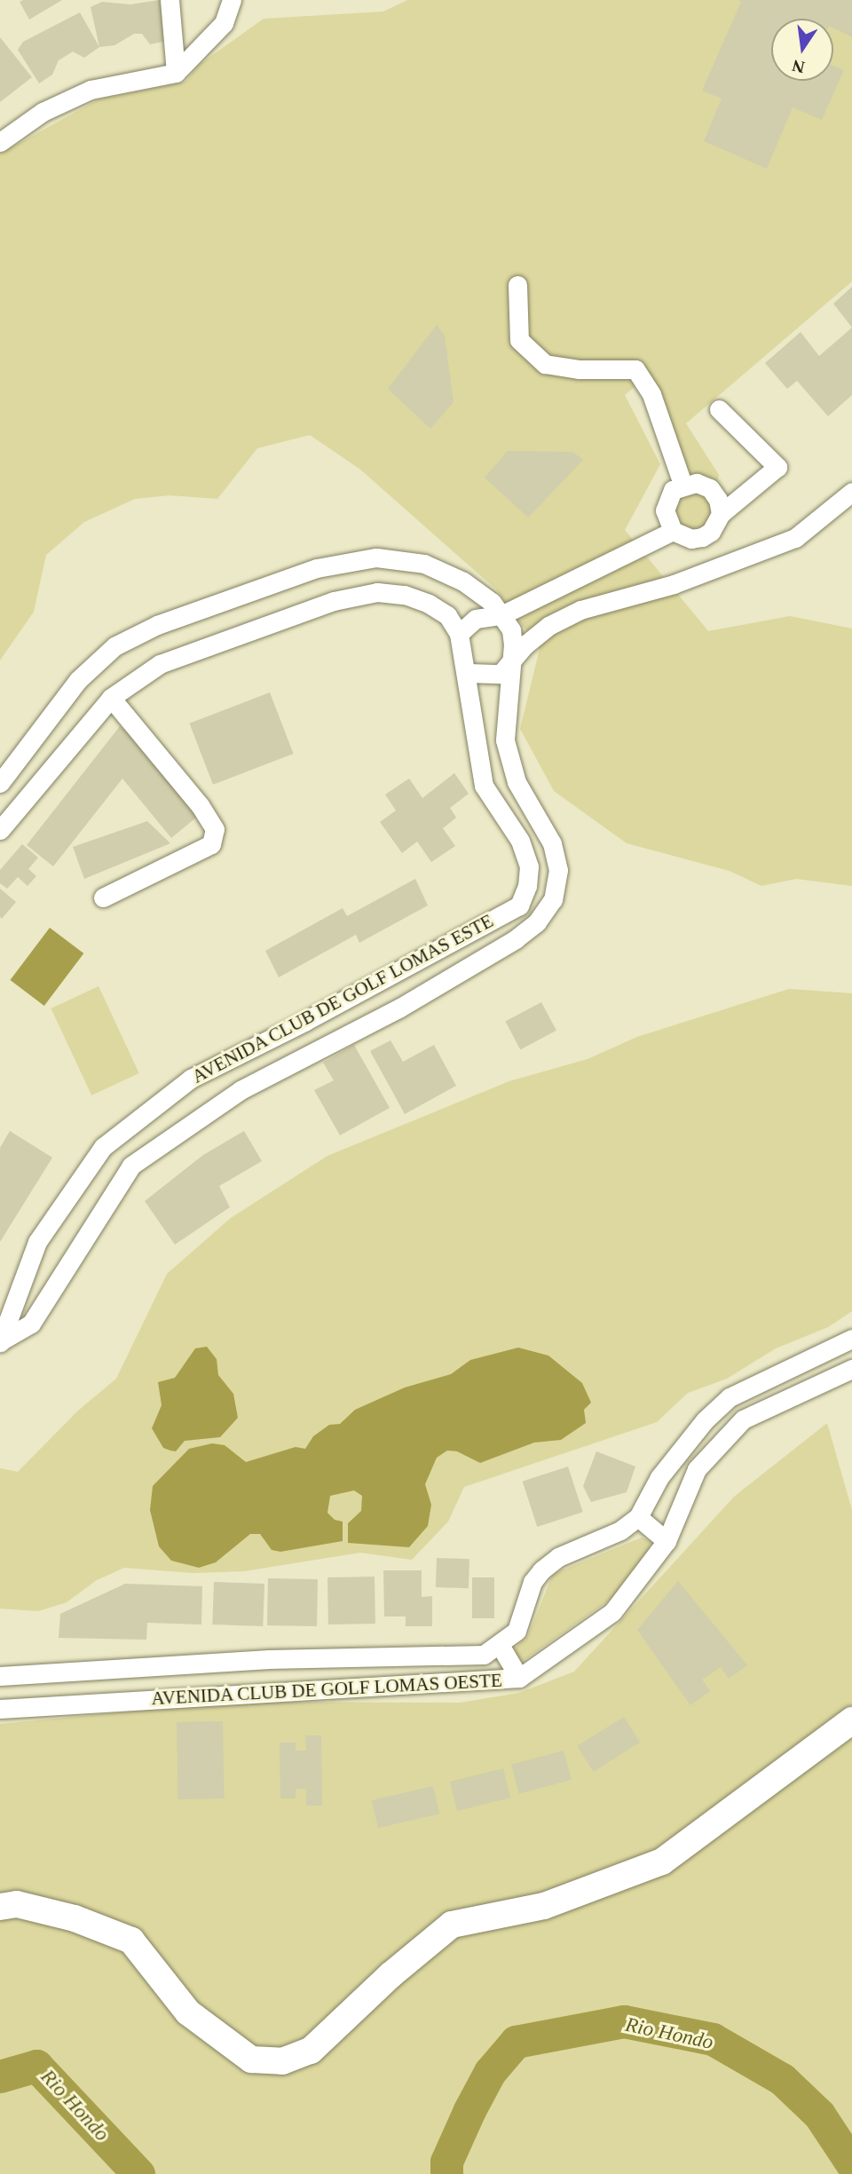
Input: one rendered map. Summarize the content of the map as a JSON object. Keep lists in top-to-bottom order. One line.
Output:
{"streets":{"street":["AVENIDA CLUB DE GOLF LOMAS ESTE","AVENIDA CLUB DE GOLF LOMAS OESTE"]},"water":["Rio Hondo"],"north":"bottom"}
